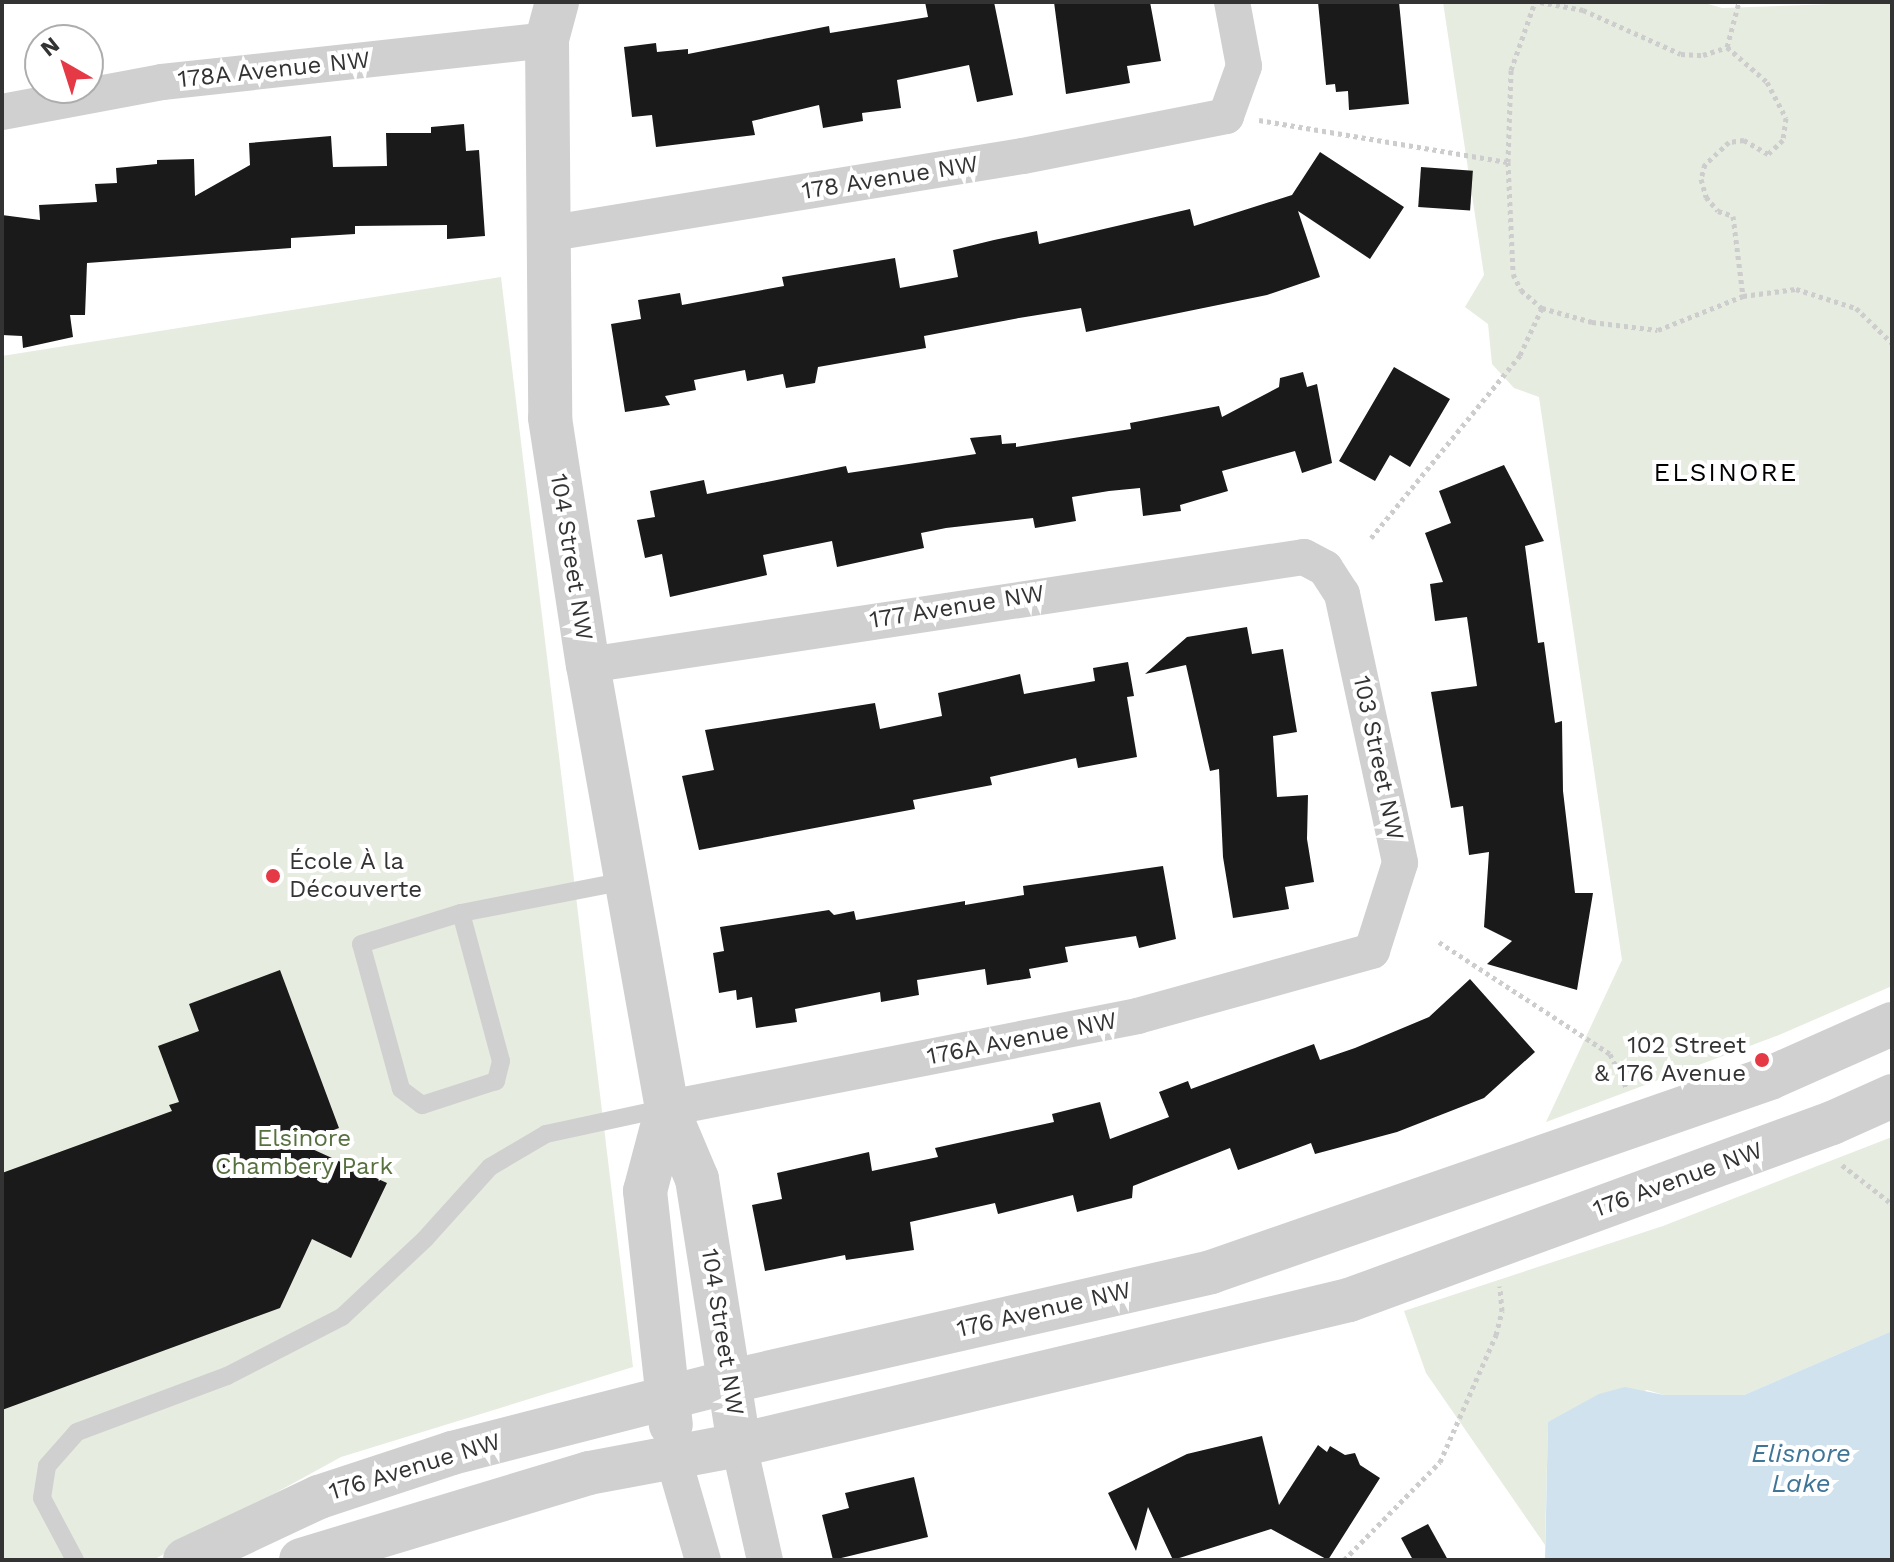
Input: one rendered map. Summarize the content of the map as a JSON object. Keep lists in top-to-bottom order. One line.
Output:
{"streets":{"street":["178A Avenue NW","178 Avenue NW","104 Street NW","177 Avenue NW","103 Street NW","176A Avenue NW","176 Avenue NW"]},"crossings":[["178A Avenue NW","104 Street NW"],["178 Avenue NW","104 Street NW"],["104 Street NW","177 Avenue NW"],["104 Street NW","176A Avenue NW"],["104 Street NW","176 Avenue NW"],["177 Avenue NW","103 Street NW"],["103 Street NW","176A Avenue NW"]],"districts":["ELSINORE"],"water":["Elisnore Lake"],"parks":["Elsinore Chambery Park"],"places":["École À la Découverte","102 Street & 176 Avenue"],"north":"top left"}
